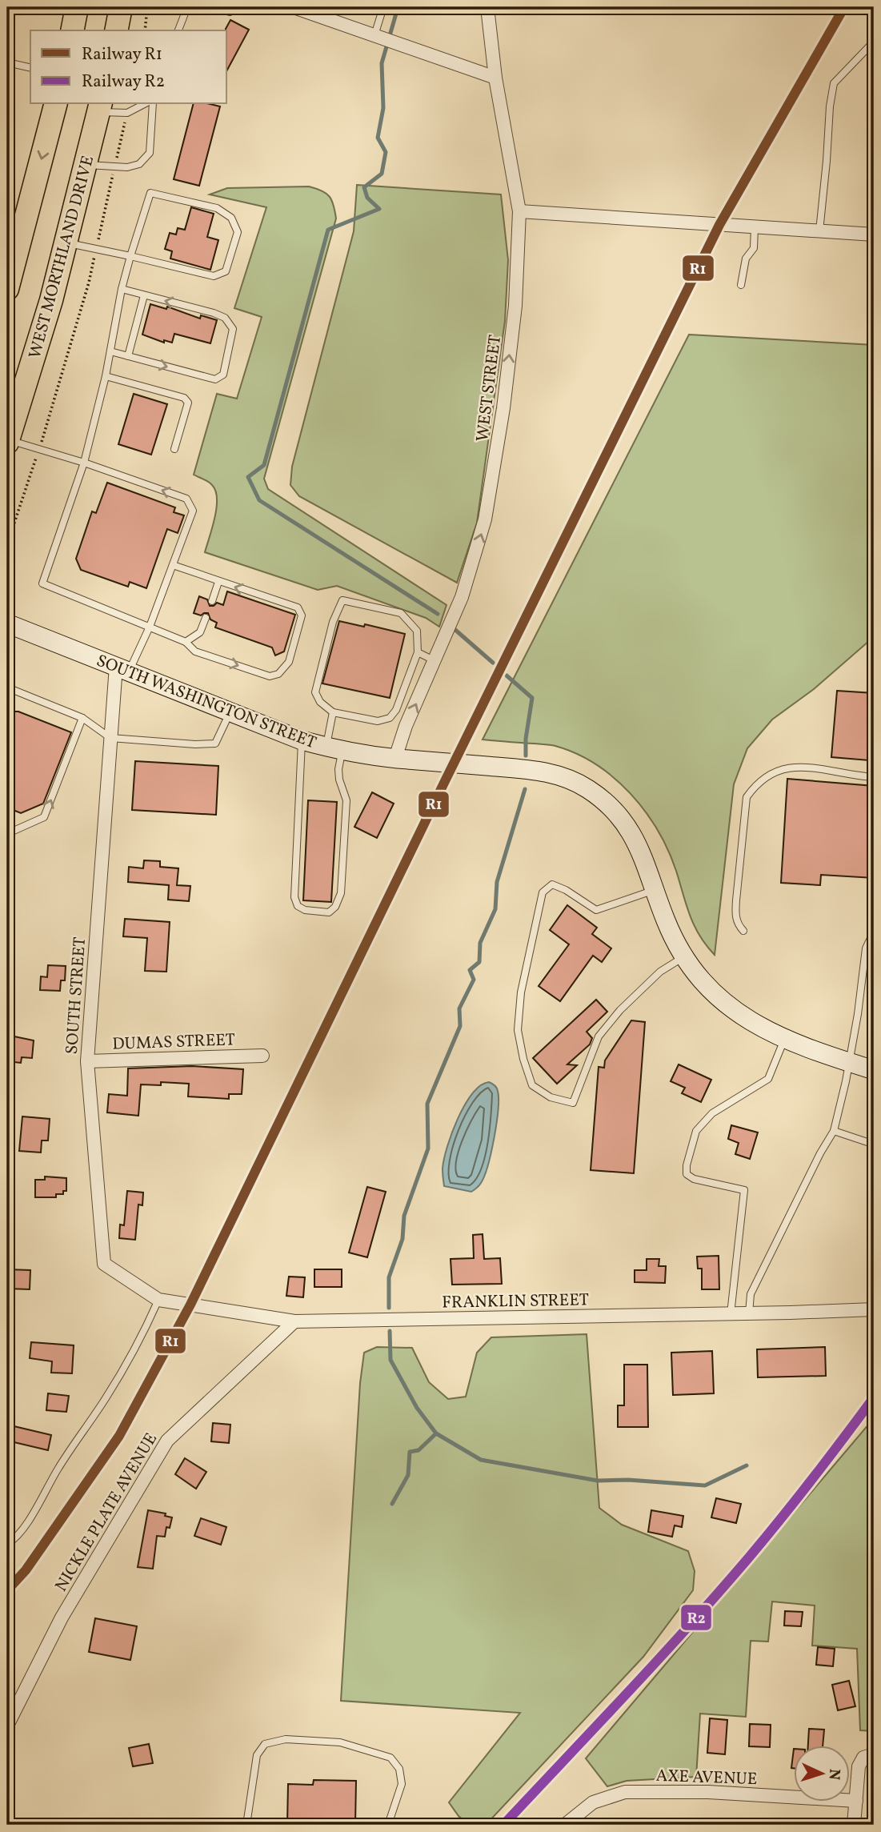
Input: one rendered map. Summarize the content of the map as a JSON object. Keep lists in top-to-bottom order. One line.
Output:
{"streets":{"highway":["WEST MORTHLAND DRIVE"],"main road":["SOUTH WASHINGTON STREET"],"street":["WEST STREET","SOUTH STREET","DUMAS STREET","FRANKLIN STREET","NICKLE PLATE AVENUE","AXE AVENUE"]},"crossings":[["WEST STREET","SOUTH WASHINGTON STREET"],["SOUTH WASHINGTON STREET","SOUTH STREET"],["SOUTH STREET","DUMAS STREET"],["SOUTH STREET","FRANKLIN STREET"],["FRANKLIN STREET","NICKLE PLATE AVENUE"]],"one_way":["WEST STREET"],"lines":["rail line R1","rail line R2"],"legend":["Railway R1","Railway R2"],"north":"right"}
